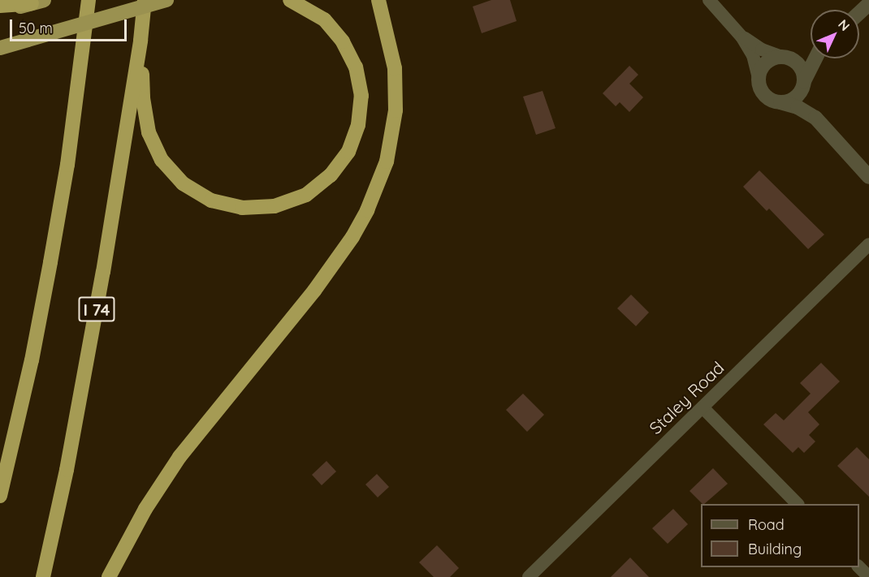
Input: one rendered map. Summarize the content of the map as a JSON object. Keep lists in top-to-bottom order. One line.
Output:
{"streets":{"highway":["I 74"],"street":["Staley Road"]},"legend":["Road","Building"],"scale_bar":"50 m","north":"top right"}
